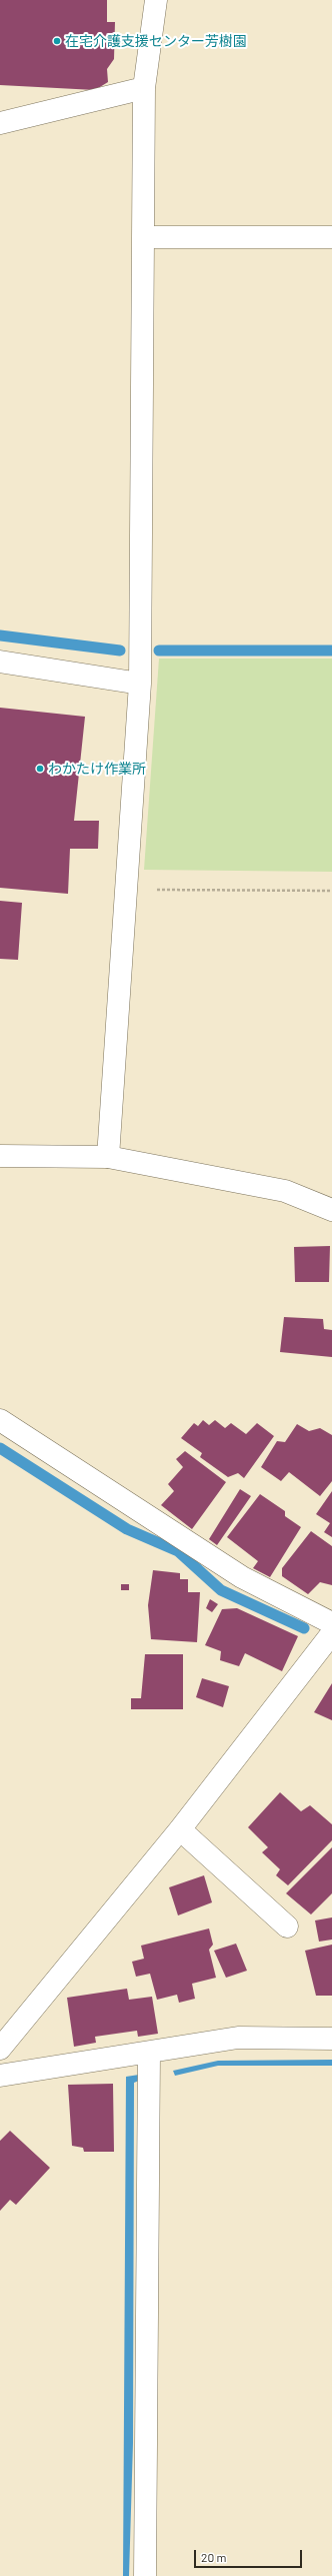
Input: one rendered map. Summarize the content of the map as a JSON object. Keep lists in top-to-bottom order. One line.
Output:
{"places":["在宅介護支援センター芳樹園","わかたけ作業所"],"scale_bar":"20 m"}
